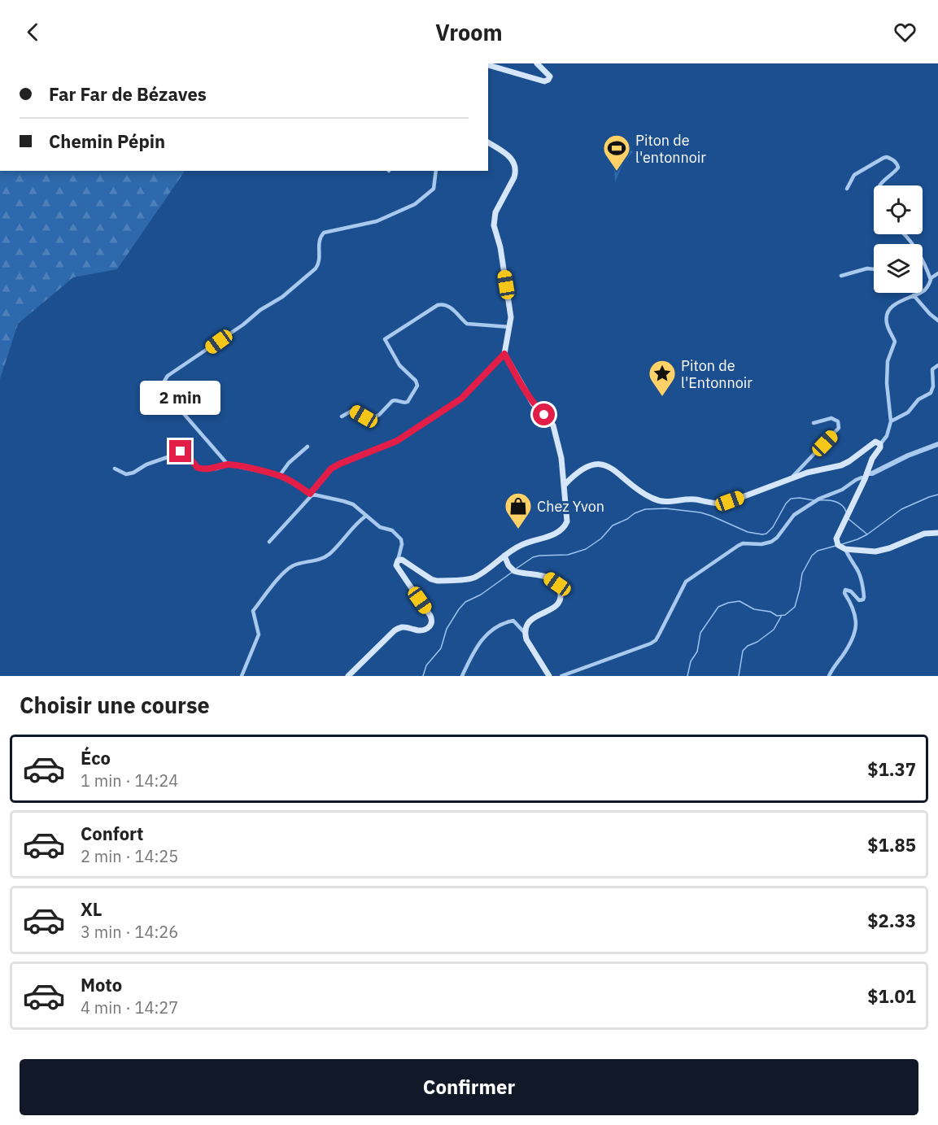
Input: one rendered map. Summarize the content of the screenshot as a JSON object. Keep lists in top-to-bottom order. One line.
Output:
{"places":{"sports":["Piton de l'entonnoir"],"place":["Piton de l'Entonnoir"],"shop":["Chez Yvon"]},"page":{"header":"Vroom","banner":["Far Far de Bézaves","Chemin Pépin"],"bubble":"2 min","heading":"Choisir une course","list":[{"name":"Éco","note":"1 min · 14:24","value":"$1.37"},{"name":"Confort","note":"2 min · 14:25","value":"$1.85"},{"name":"XL","note":"3 min · 14:26","value":"$2.33"},{"name":"Moto","note":"4 min · 14:27","value":"$1.01"}],"buttons":"Confirmer"}}
